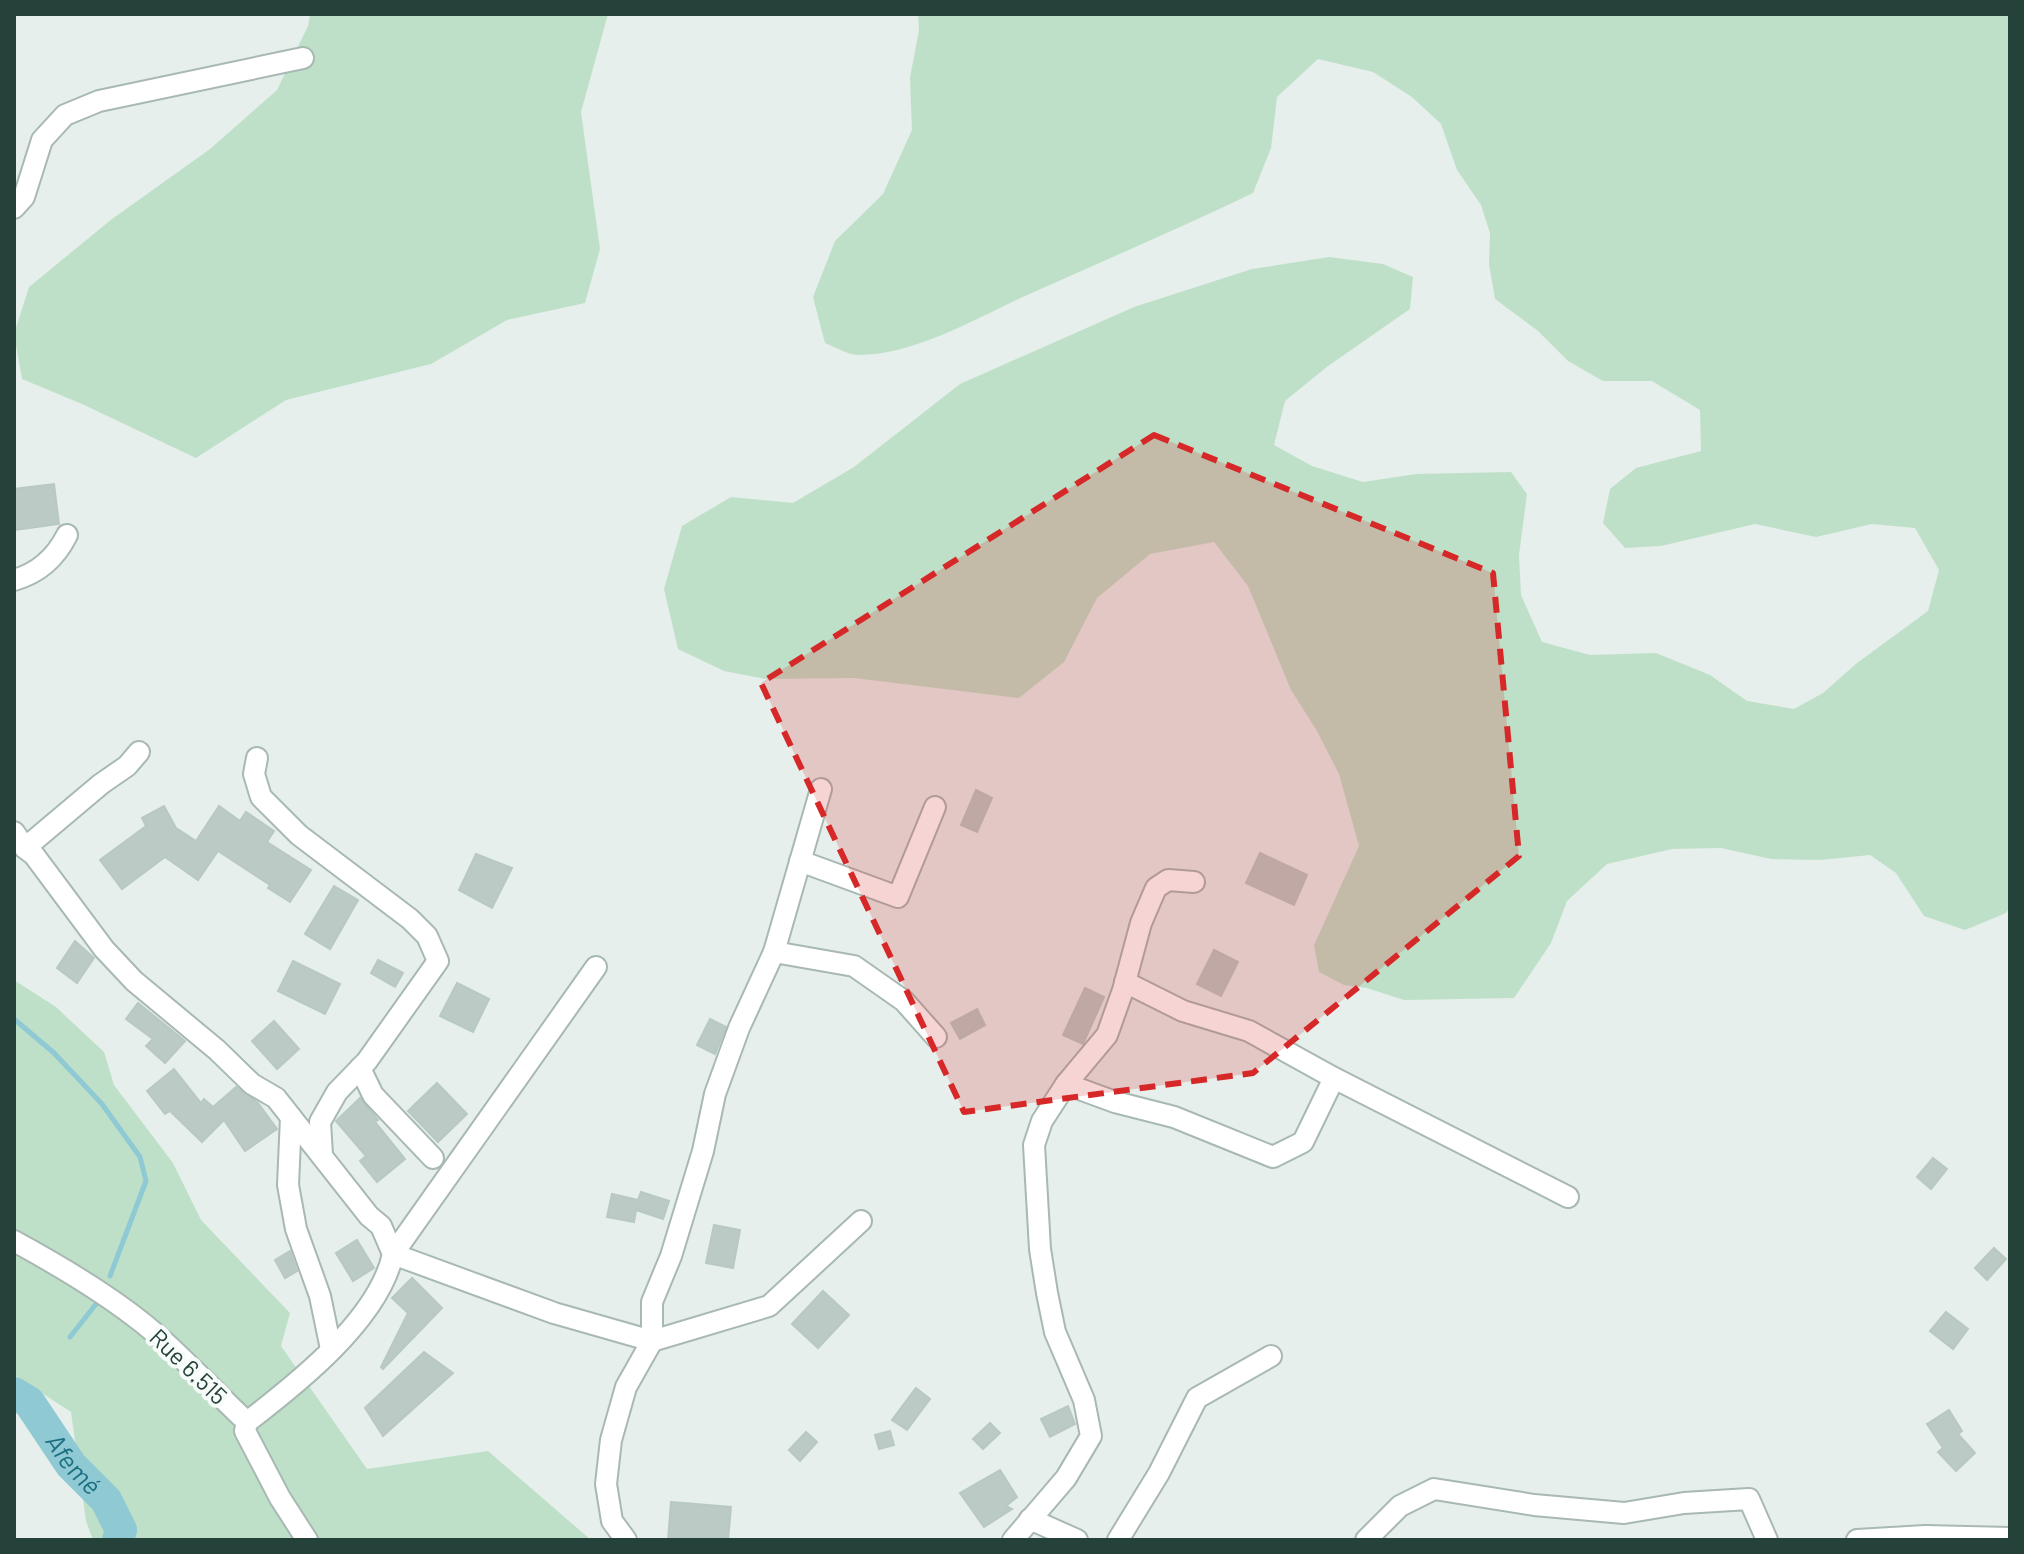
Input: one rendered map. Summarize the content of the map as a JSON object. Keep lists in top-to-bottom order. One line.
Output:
{"streets":{"street":["Rue 6.515"]},"water":["Afemé"]}
